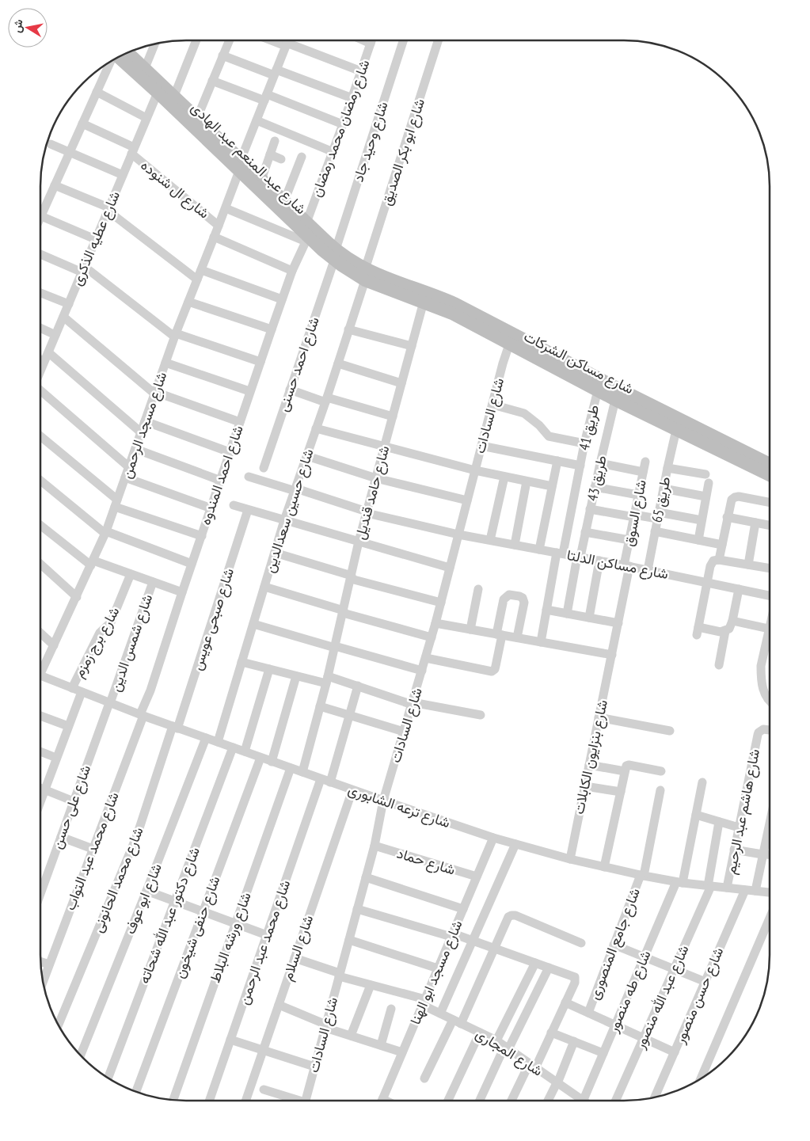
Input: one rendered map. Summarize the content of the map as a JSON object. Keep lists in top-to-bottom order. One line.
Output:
{"streets":{"street":["شارع رمضان محمد رمضان","شارع وحيد جاد","شارع ابو بكر الصديق","شارع عبد المنعم عبد الهادى","شارع ال شنوده","شارع عطيه الذكرى","شارع مساكن الشركات","شارع احمد حسنى","شارع السادات","شارع مسجد الرحمن","طريق 41","شارع احمد المندوه","طريق 43","شارع حامد قنديل","طريق 65","شارع حسين سعدالدين","شارع السوق","شارع مساكن الدلتا","شارع صبحى عويس","شارع برج زمزم","شارع شمس الدين","شارع بنزايون الكابلات","شارع ترعه الشابورى","شارع على حسن","شارع هاشم عبد الرحيم","شارع محمد عبد التواب","شارع حماد","شارع محمد الحانونى","شارع ابو عوف","شارع دكتور عبد الله شحاته","شارع حنفى شيخون","شارع ورشه البلاط","شارع محمد عبد الرحمن","شارع جامع المنصورى","شارع السلام","شارع مسجد ابو الهنا","شارع طه منصور","شارع حسن منصور","شارع عبد الله منصور","شارع المجارى"]},"crossings":[["شارع رمضان محمد رمضان","شارع عبد المنعم عبد الهادى"],["شارع وحيد جاد","شارع عبد المنعم عبد الهادى"],["شارع وحيد جاد","شارع احمد حسنى"],["شارع ابو بكر الصديق","شارع عبد المنعم عبد الهادى"],["شارع ابو بكر الصديق","شارع مساكن الشركات"],["شارع ابو بكر الصديق","شارع حسين سعدالدين"],["شارع عبد المنعم عبد الهادى","شارع عطيه الذكرى"],["شارع عبد المنعم عبد الهادى","شارع مساكن الشركات"],["شارع عبد المنعم عبد الهادى","شارع احمد حسنى"],["شارع عبد المنعم عبد الهادى","شارع مسجد الرحمن"],["شارع عبد المنعم عبد الهادى","شارع احمد المندوه"],["شارع عبد المنعم عبد الهادى","شارع حسين سعدالدين"],["شارع ال شنوده","شارع عطيه الذكرى"],["شارع ال شنوده","شارع مسجد الرحمن"],["شارع مساكن الشركات","شارع السادات"],["شارع مساكن الشركات","طريق 41"],["شارع مساكن الشركات","طريق 43"],["شارع مساكن الشركات","شارع حامد قنديل"],["شارع مساكن الشركات","طريق 65"],["شارع مساكن الشركات","شارع حسين سعدالدين"],["شارع السادات","شارع مساكن الدلتا"],["شارع السادات","شارع ترعه الشابورى"],["شارع السادات","شارع حماد"],["شارع السادات","شارع المجارى"],["طريق 41","شارع مساكن الدلتا"],["شارع احمد المندوه","شارع ترعه الشابورى"],["شارع احمد المندوه","شارع محمد عبد التواب"],["طريق 43","شارع مساكن الدلتا"],["شارع حامد قنديل","شارع مساكن الدلتا"],["شارع حامد قنديل","شارع ترعه الشابورى"],["طريق 65","شارع مساكن الدلتا"],["شارع حسين سعدالدين","شارع مساكن الدلتا"],["شارع حسين سعدالدين","شارع ترعه الشابورى"],["شارع السوق","شارع مساكن الدلتا"],["شارع السوق","شارع بنزايون الكابلات"],["شارع صبحى عويس","شارع ترعه الشابورى"],["شارع صبحى عويس","شارع محمد الحانونى"],["شارع برج زمزم","شارع ترعه الشابورى"],["شارع شمس الدين","شارع ترعه الشابورى"],["شارع شمس الدين","شارع على حسن"],["شارع بنزايون الكابلات","شارع ترعه الشابورى"],["شارع ترعه الشابورى","شارع على حسن"],["شارع ترعه الشابورى","شارع هاشم عبد الرحيم"],["شارع ترعه الشابورى","شارع محمد عبد التواب"],["شارع ترعه الشابورى","شارع محمد الحانونى"],["شارع ترعه الشابورى","شارع ابو عوف"],["شارع ترعه الشابورى","شارع دكتور عبد الله شحاته"],["شارع ترعه الشابورى","شارع حنفى شيخون"],["شارع ترعه الشابورى","شارع ورشه البلاط"],["شارع ترعه الشابورى","شارع محمد عبد الرحمن"],["شارع ترعه الشابورى","شارع جامع المنصورى"],["شارع ترعه الشابورى","شارع السلام"],["شارع ترعه الشابورى","شارع مسجد ابو الهنا"],["شارع ترعه الشابورى","شارع طه منصور"],["شارع ترعه الشابورى","شارع حسن منصور"],["شارع ترعه الشابورى","شارع عبد الله منصور"],["شارع حماد","شارع مسجد ابو الهنا"],["شارع السلام","شارع المجارى"],["شارع مسجد ابو الهنا","شارع المجارى"]],"north":"left"}
